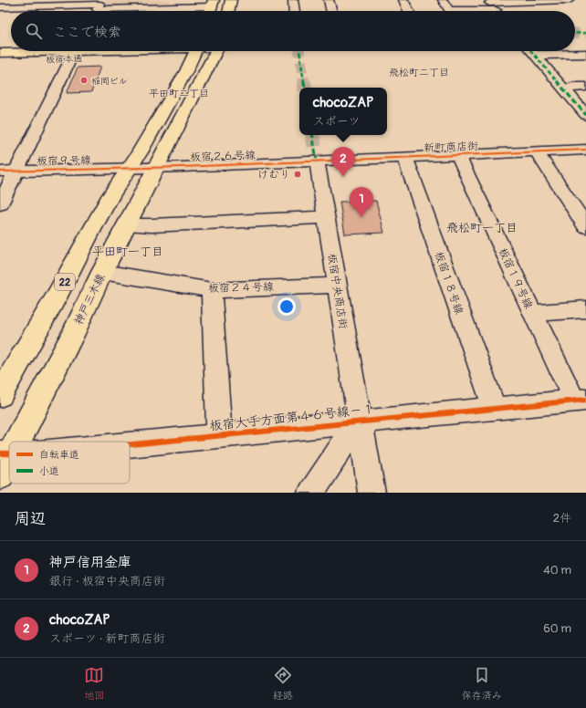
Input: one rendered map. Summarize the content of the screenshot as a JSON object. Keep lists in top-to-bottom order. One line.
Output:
{"streets":{"main road":["板宿本通","22","神戸三木線"],"street":["新町商店街","板宿２６号線","板宿９号線","板宿１９号線","板宿１８号線","板宿２４号線","板宿中央商店街","板宿大手方面第４６号線－１"]},"crossings":[["新町商店街","板宿２６号線"],["新町商店街","板宿１９号線"],["新町商店街","板宿１８号線"],["新町商店街","板宿中央商店街"],["板宿２６号線","板宿９号線"],["板宿２６号線","22"],["板宿２６号線","板宿中央商店街"],["板宿２６号線","神戸三木線"],["板宿９号線","22"],["板宿１９号線","板宿大手方面第４６号線－１"],["板宿１８号線","板宿大手方面第４６号線－１"],["板宿２４号線","板宿中央商店街"],["板宿２４号線","神戸三木線"],["板宿中央商店街","板宿大手方面第４６号線－１"]],"districts":["飛松町二丁目","平田町二丁目","飛松町一丁目","平田町一丁目"],"places":["稲岡ビル","けむり"],"legend":["自転車道","小道"],"page":{"search":"ここで検索","popup":["chocoZAP","スポーツ"],"pins":["2","1"],"heading":["周辺","2件"],"list":[{"mark":"1","name":"神戸信用金庫","note":"銀行 · 板宿中央商店街","value":"40 m"},{"mark":"2","name":"chocoZAP","note":"スポーツ · 新町商店街","value":"60 m"}],"nav":["地図","経路","保存済み"]}}
